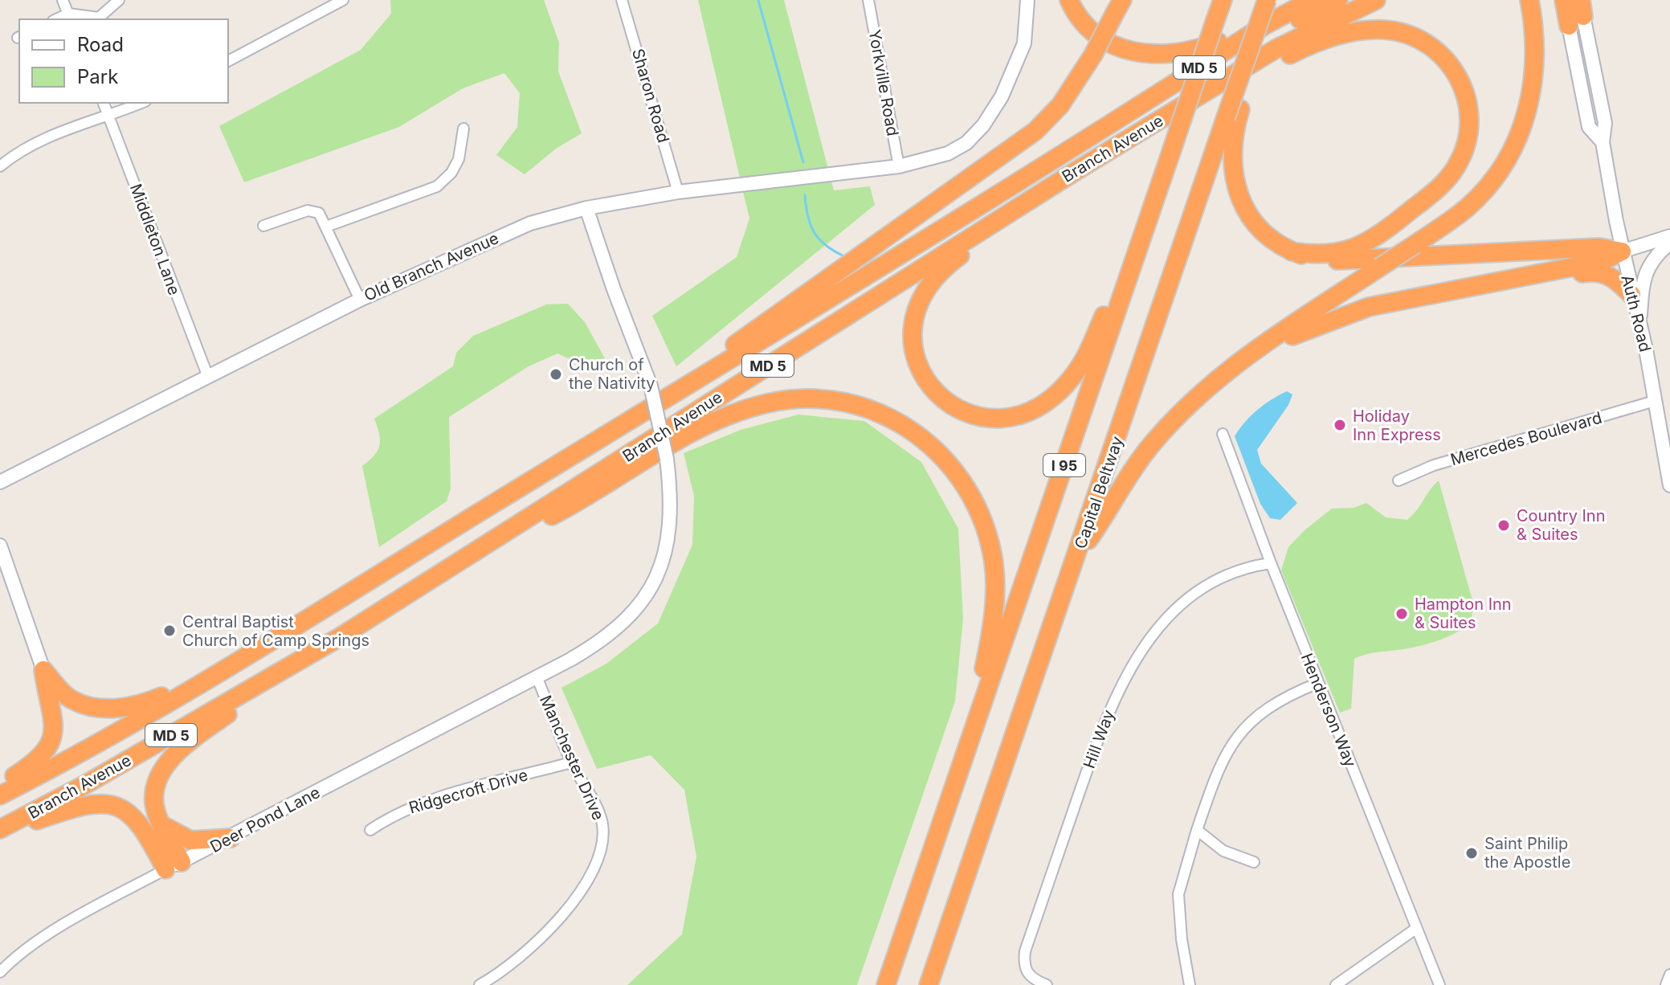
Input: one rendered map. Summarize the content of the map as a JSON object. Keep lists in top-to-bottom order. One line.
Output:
{"streets":{"highway":["MD 5","Branch Avenue","I 95","Capital Beltway"],"street":["Yorkville Road","Sharon Road","Middleton Lane","Old Branch Avenue","Auth Road","Mercedes Boulevard","Henderson Way","Hill Way","Manchester Drive","Ridgecroft Drive","Deer Pond Lane"]},"crossings":[["Yorkville Road","Old Branch Avenue"],["Sharon Road","Old Branch Avenue"],["Middleton Lane","Old Branch Avenue"],["Old Branch Avenue","Manchester Drive"],["Auth Road","Mercedes Boulevard"],["Henderson Way","Hill Way"],["Manchester Drive","Ridgecroft Drive"],["Manchester Drive","Deer Pond Lane"]],"places":["Church of the Nativity","Holiday Inn Express","Country Inn & Suites","Hampton Inn & Suites","Central Baptist Church of Camp Springs","Saint Philip the Apostle"],"legend":["Road","Park"]}
